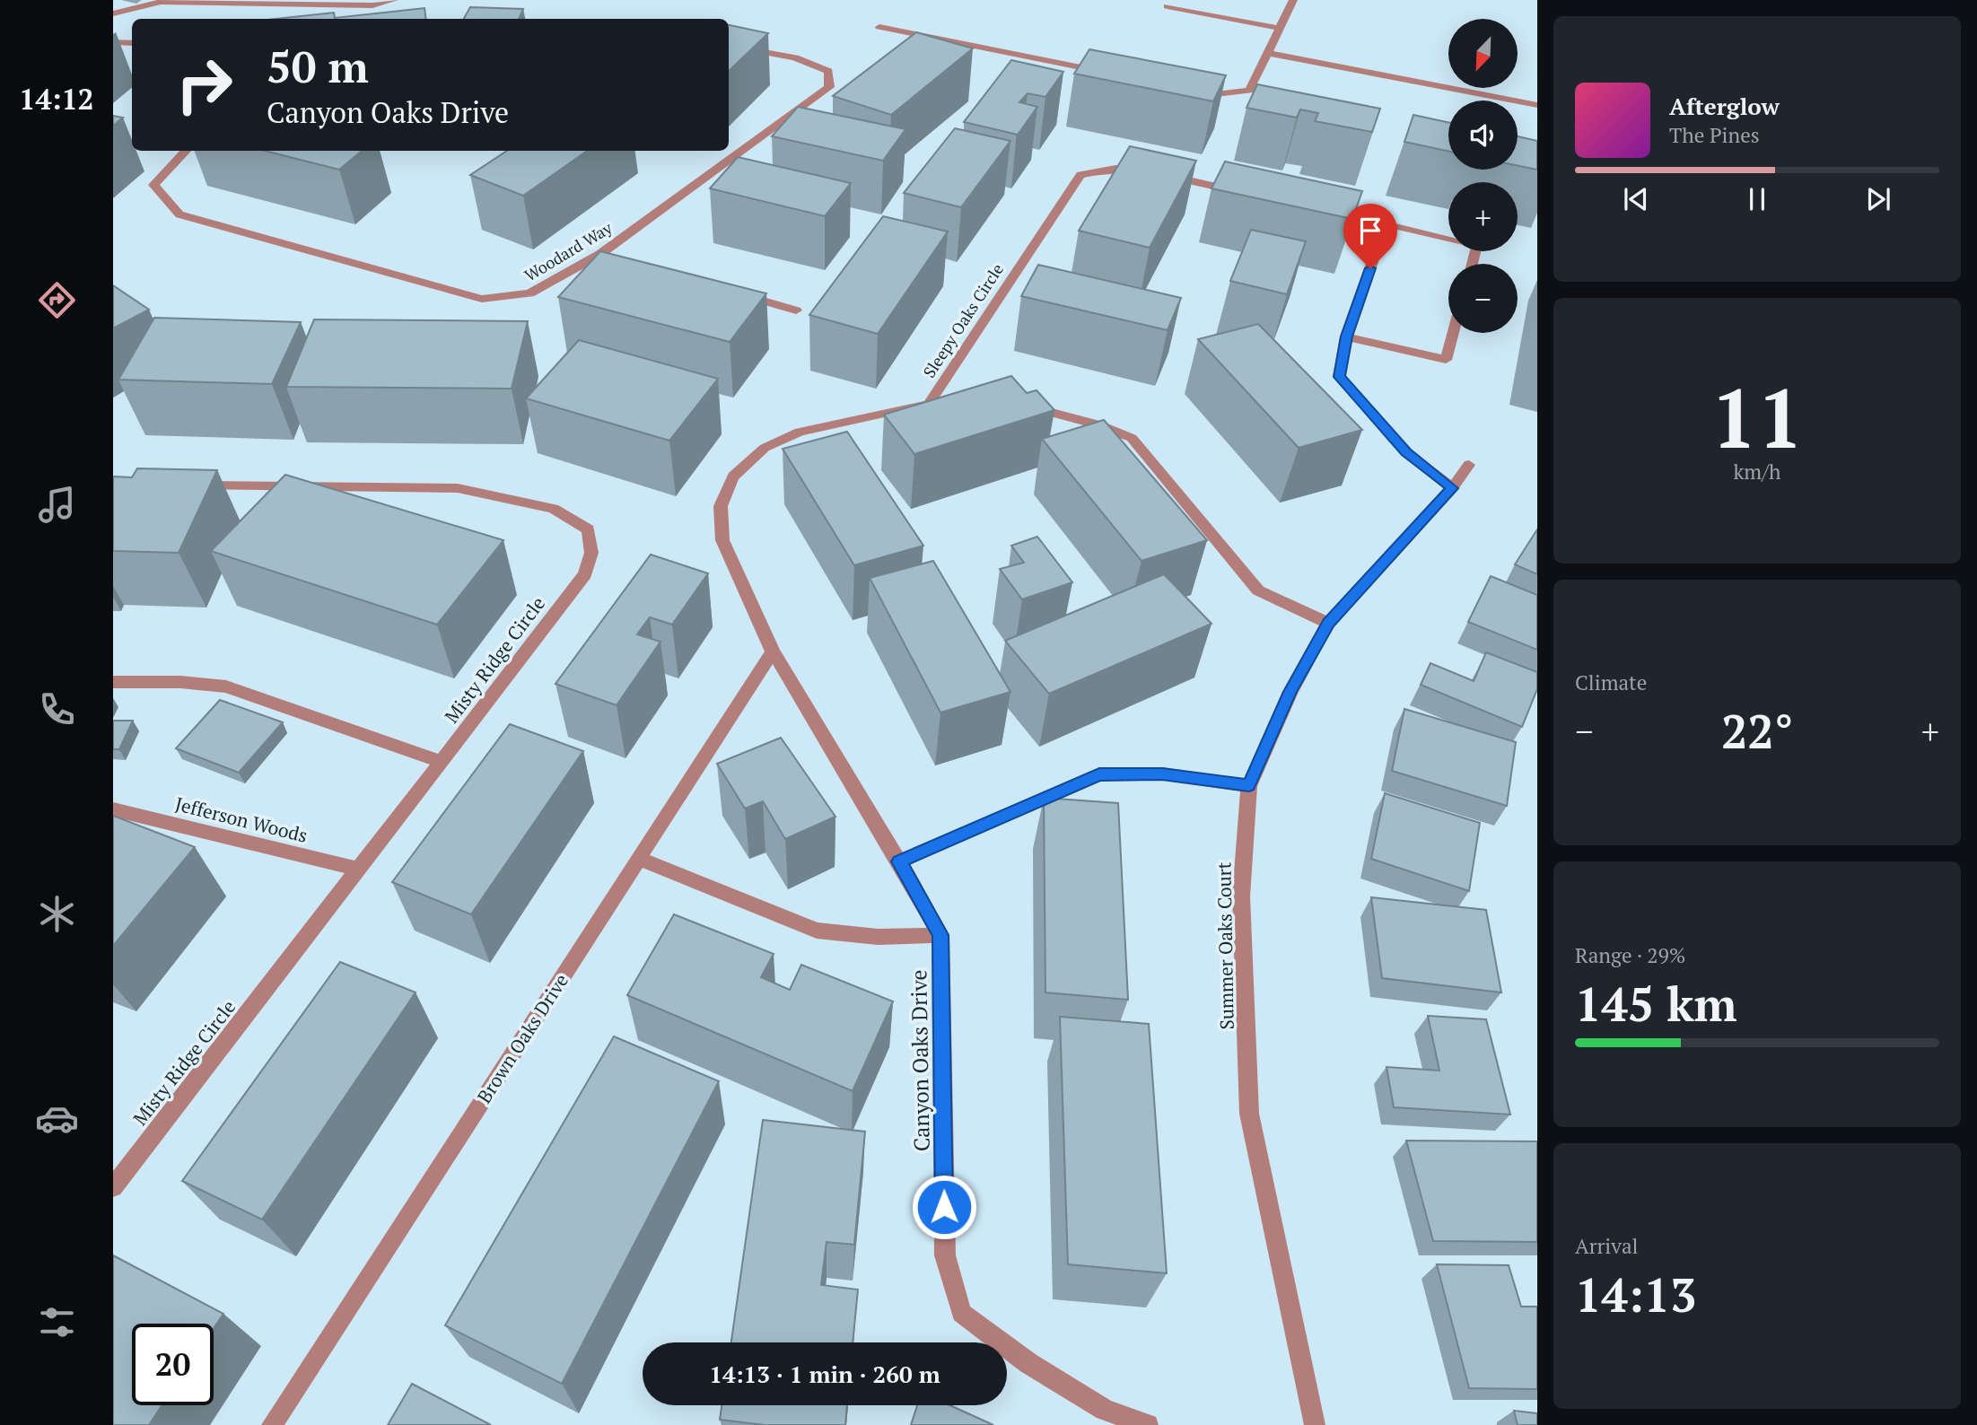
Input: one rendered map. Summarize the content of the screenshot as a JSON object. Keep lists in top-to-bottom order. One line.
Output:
{"streets":{"street":["Woodard Way","Sleepy Oaks Circle","Misty Ridge Circle","Jefferson Woods","Summer Oaks Court","Brown Oaks Drive","Canyon Oaks Drive"]},"crossings":[["Sleepy Oaks Circle","Canyon Oaks Drive"],["Misty Ridge Circle","Jefferson Woods"],["Brown Oaks Drive","Canyon Oaks Drive"]],"north":"bottom left","page":{"tabs":"14:12","map_buttons":["+","−"],"turn":["50 m","Canyon Oaks Drive"],"song":["Afterglow","The Pines"],"tile":[["11","km/h"],"Climate",["Range · 29%","145 km"],["Arrival","14:13"]],"heat":["−","22°","+"],"limit":"20","trip":"14:13 · 1 min · 260 m"}}
